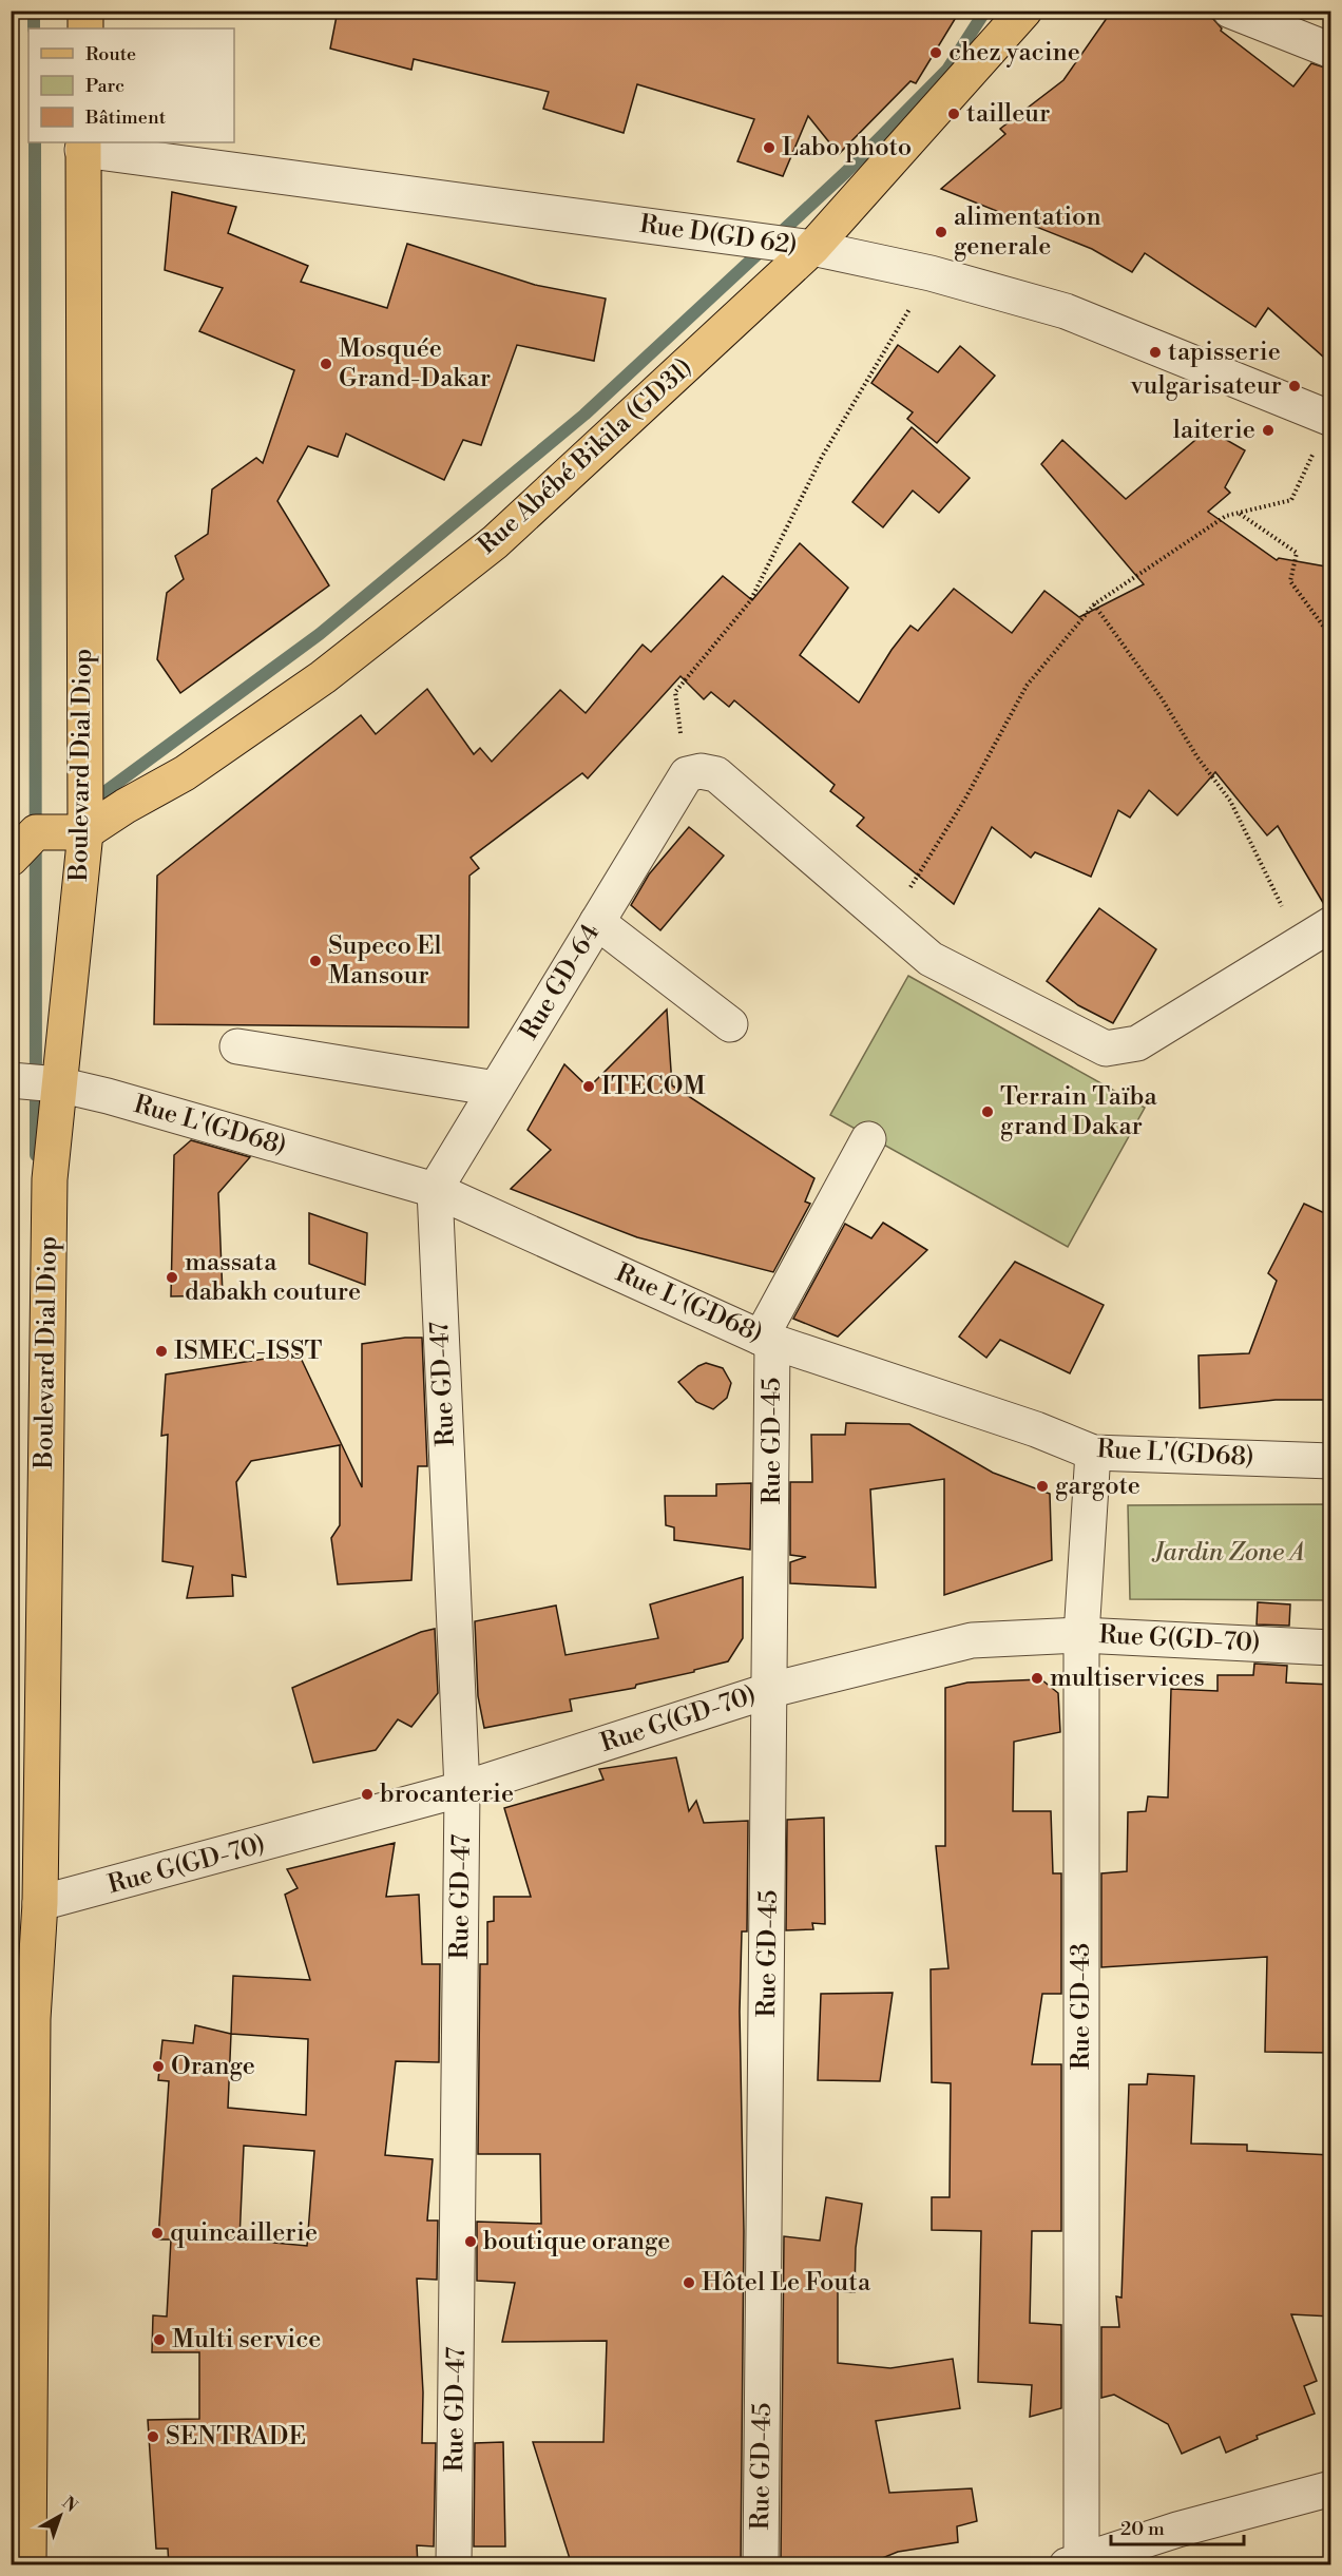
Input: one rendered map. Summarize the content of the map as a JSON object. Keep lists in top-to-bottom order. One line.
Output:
{"streets":{"main road":["Rue Abébé Bikila (GD31)","Boulevard Dial Diop"],"street":["Rue D(GD 62)","Rue GD-64","Rue L'(GD68)","Rue GD-47","Rue GD-45","Rue G(GD-70)","Rue GD-43"]},"crossings":[["Rue D(GD 62)","Rue Abébé Bikila (GD31)"],["Rue D(GD 62)","Boulevard Dial Diop"],["Rue Abébé Bikila (GD31)","Boulevard Dial Diop"],["Boulevard Dial Diop","Rue L'(GD68)"],["Boulevard Dial Diop","Rue G(GD-70)"],["Rue GD-64","Rue L'(GD68)"],["Rue GD-64","Rue GD-47"],["Rue L'(GD68)","Rue GD-47"],["Rue L'(GD68)","Rue GD-45"],["Rue L'(GD68)","Rue GD-43"],["Rue GD-47","Rue G(GD-70)"],["Rue GD-45","Rue G(GD-70)"],["Rue G(GD-70)","Rue GD-43"]],"parks":["Jardin Zone A"],"places":["chez yacine","tailleur","Labo photo","alimentation generale","tapisserie","Mosquée Grand-Dakar","vulgarisateur","laiterie","Supeco El Mansour","ITECOM","Terrain Taïba grand Dakar","massata dabakh couture","ISMEC-ISST","gargote","multiservices","brocanterie","Orange","quincaillerie","boutique orange","Hôtel Le Fouta","Multi service","SENTRADE"],"legend":["Route","Parc","Bâtiment"],"scale_bar":"20 m","north":"top right"}
